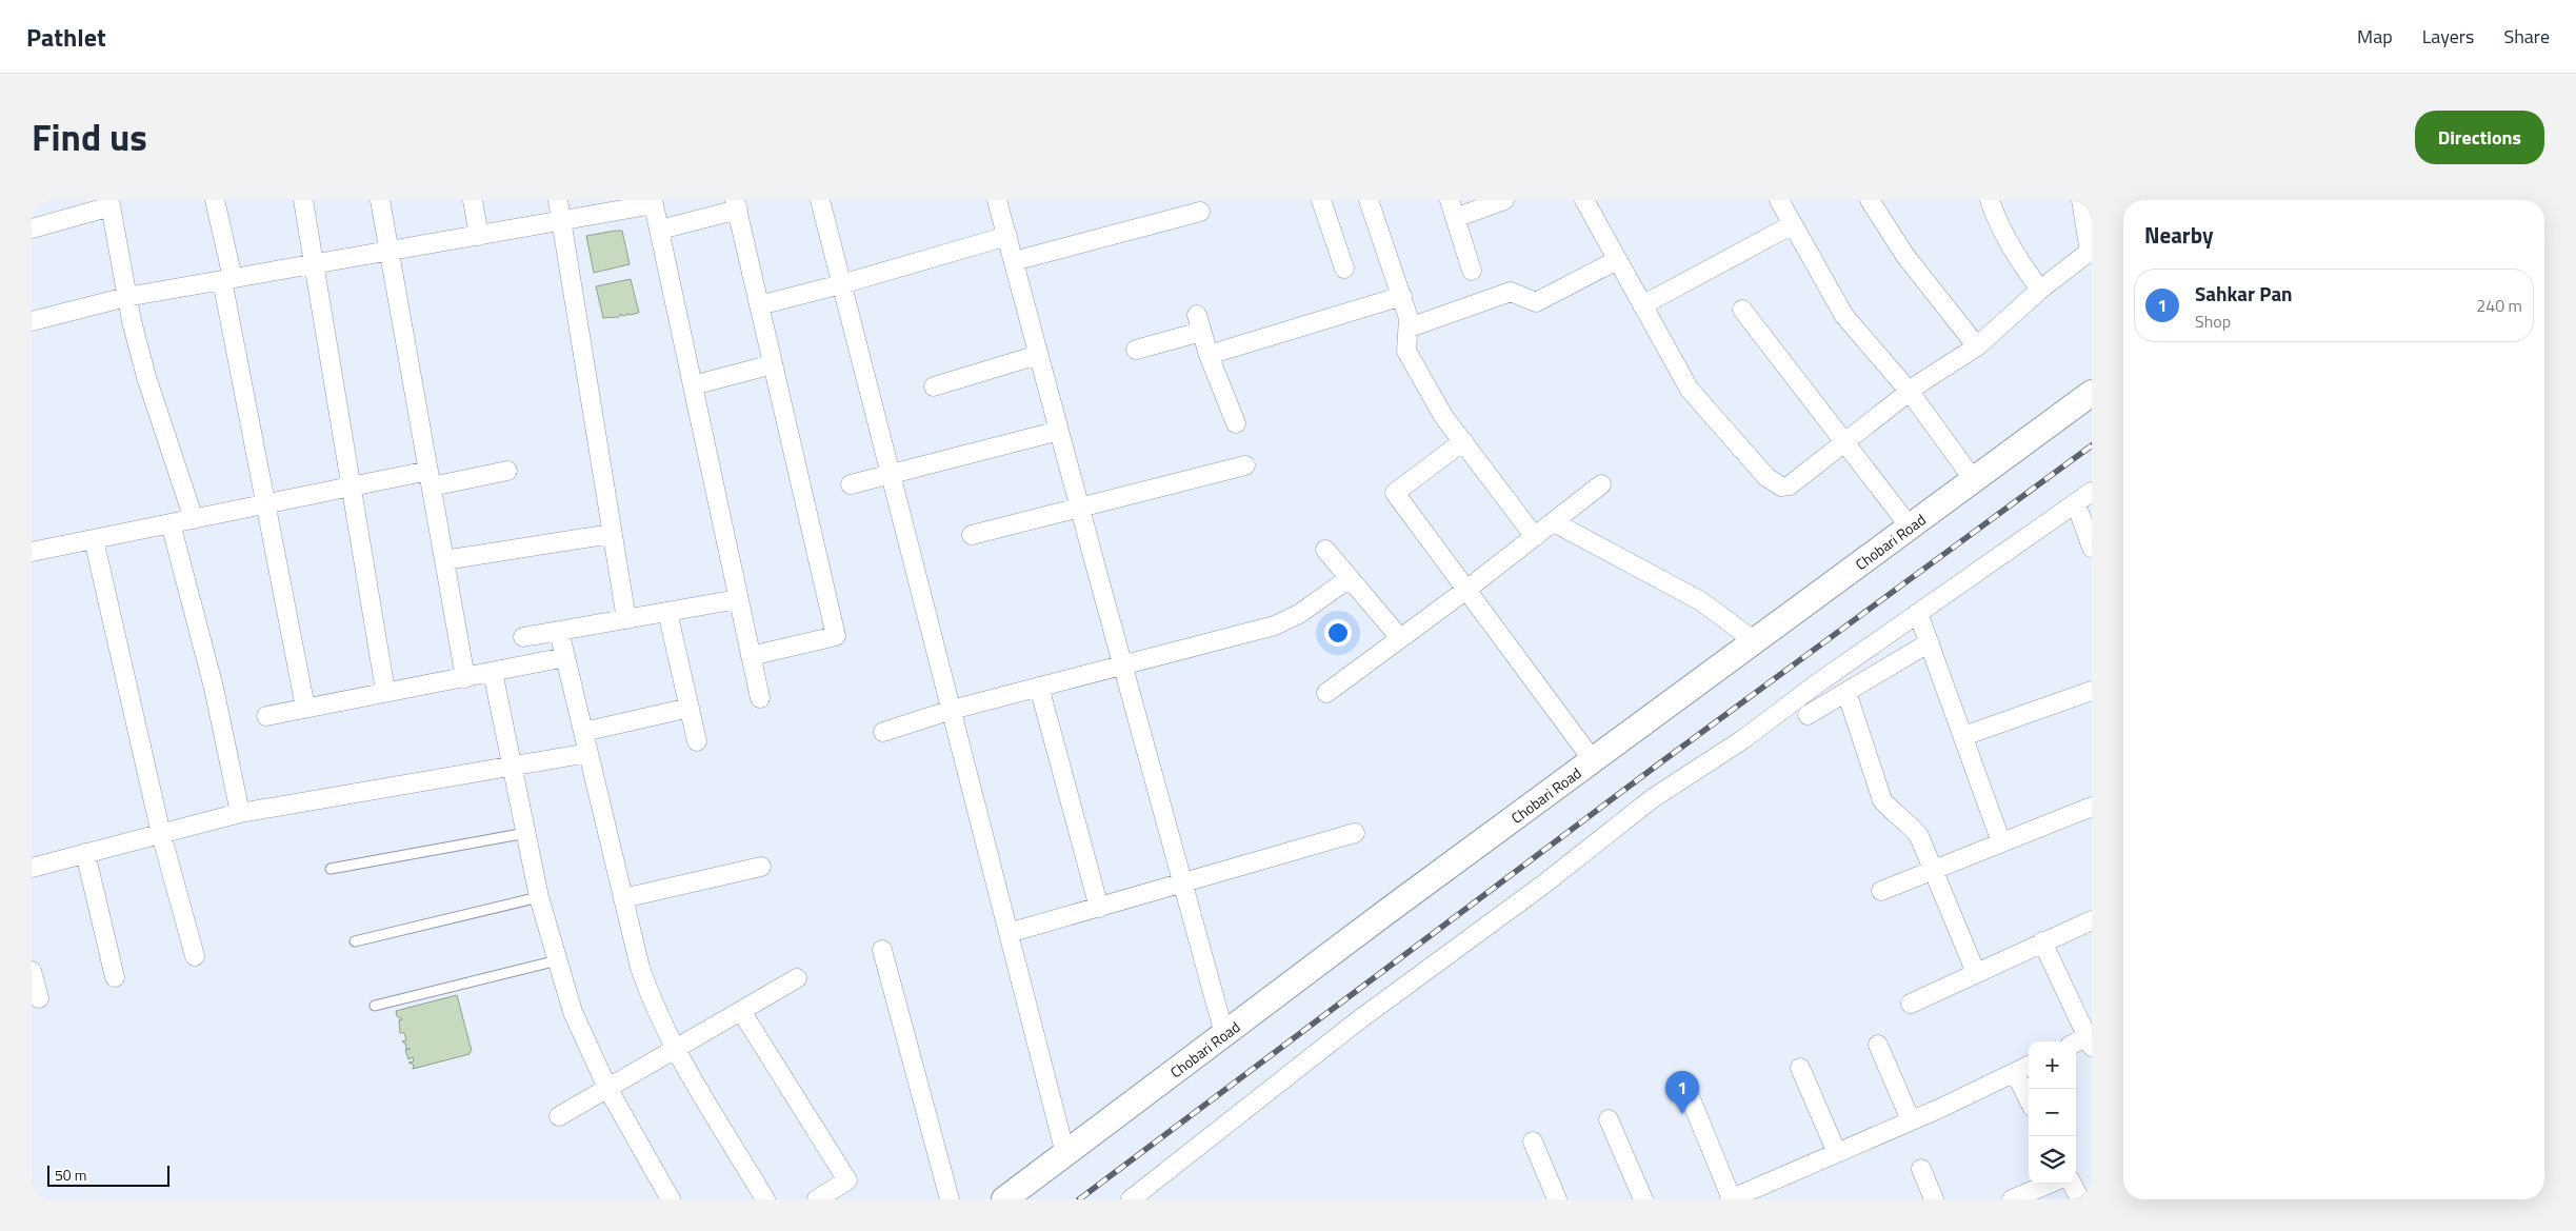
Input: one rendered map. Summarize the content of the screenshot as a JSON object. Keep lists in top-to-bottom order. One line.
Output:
{"streets":{"street":["Chobari Road"]},"scale_bar":"50 m","page":{"header":"Pathlet","nav":["Map","Layers","Share"],"title":"Find us","buttons":"Directions","heading":"Nearby","list":[{"mark":"1","name":"Sahkar Pan","note":"Shop","value":"240 m"}],"map_buttons":["+","−"],"pins":"1","scale":"50 m"}}
